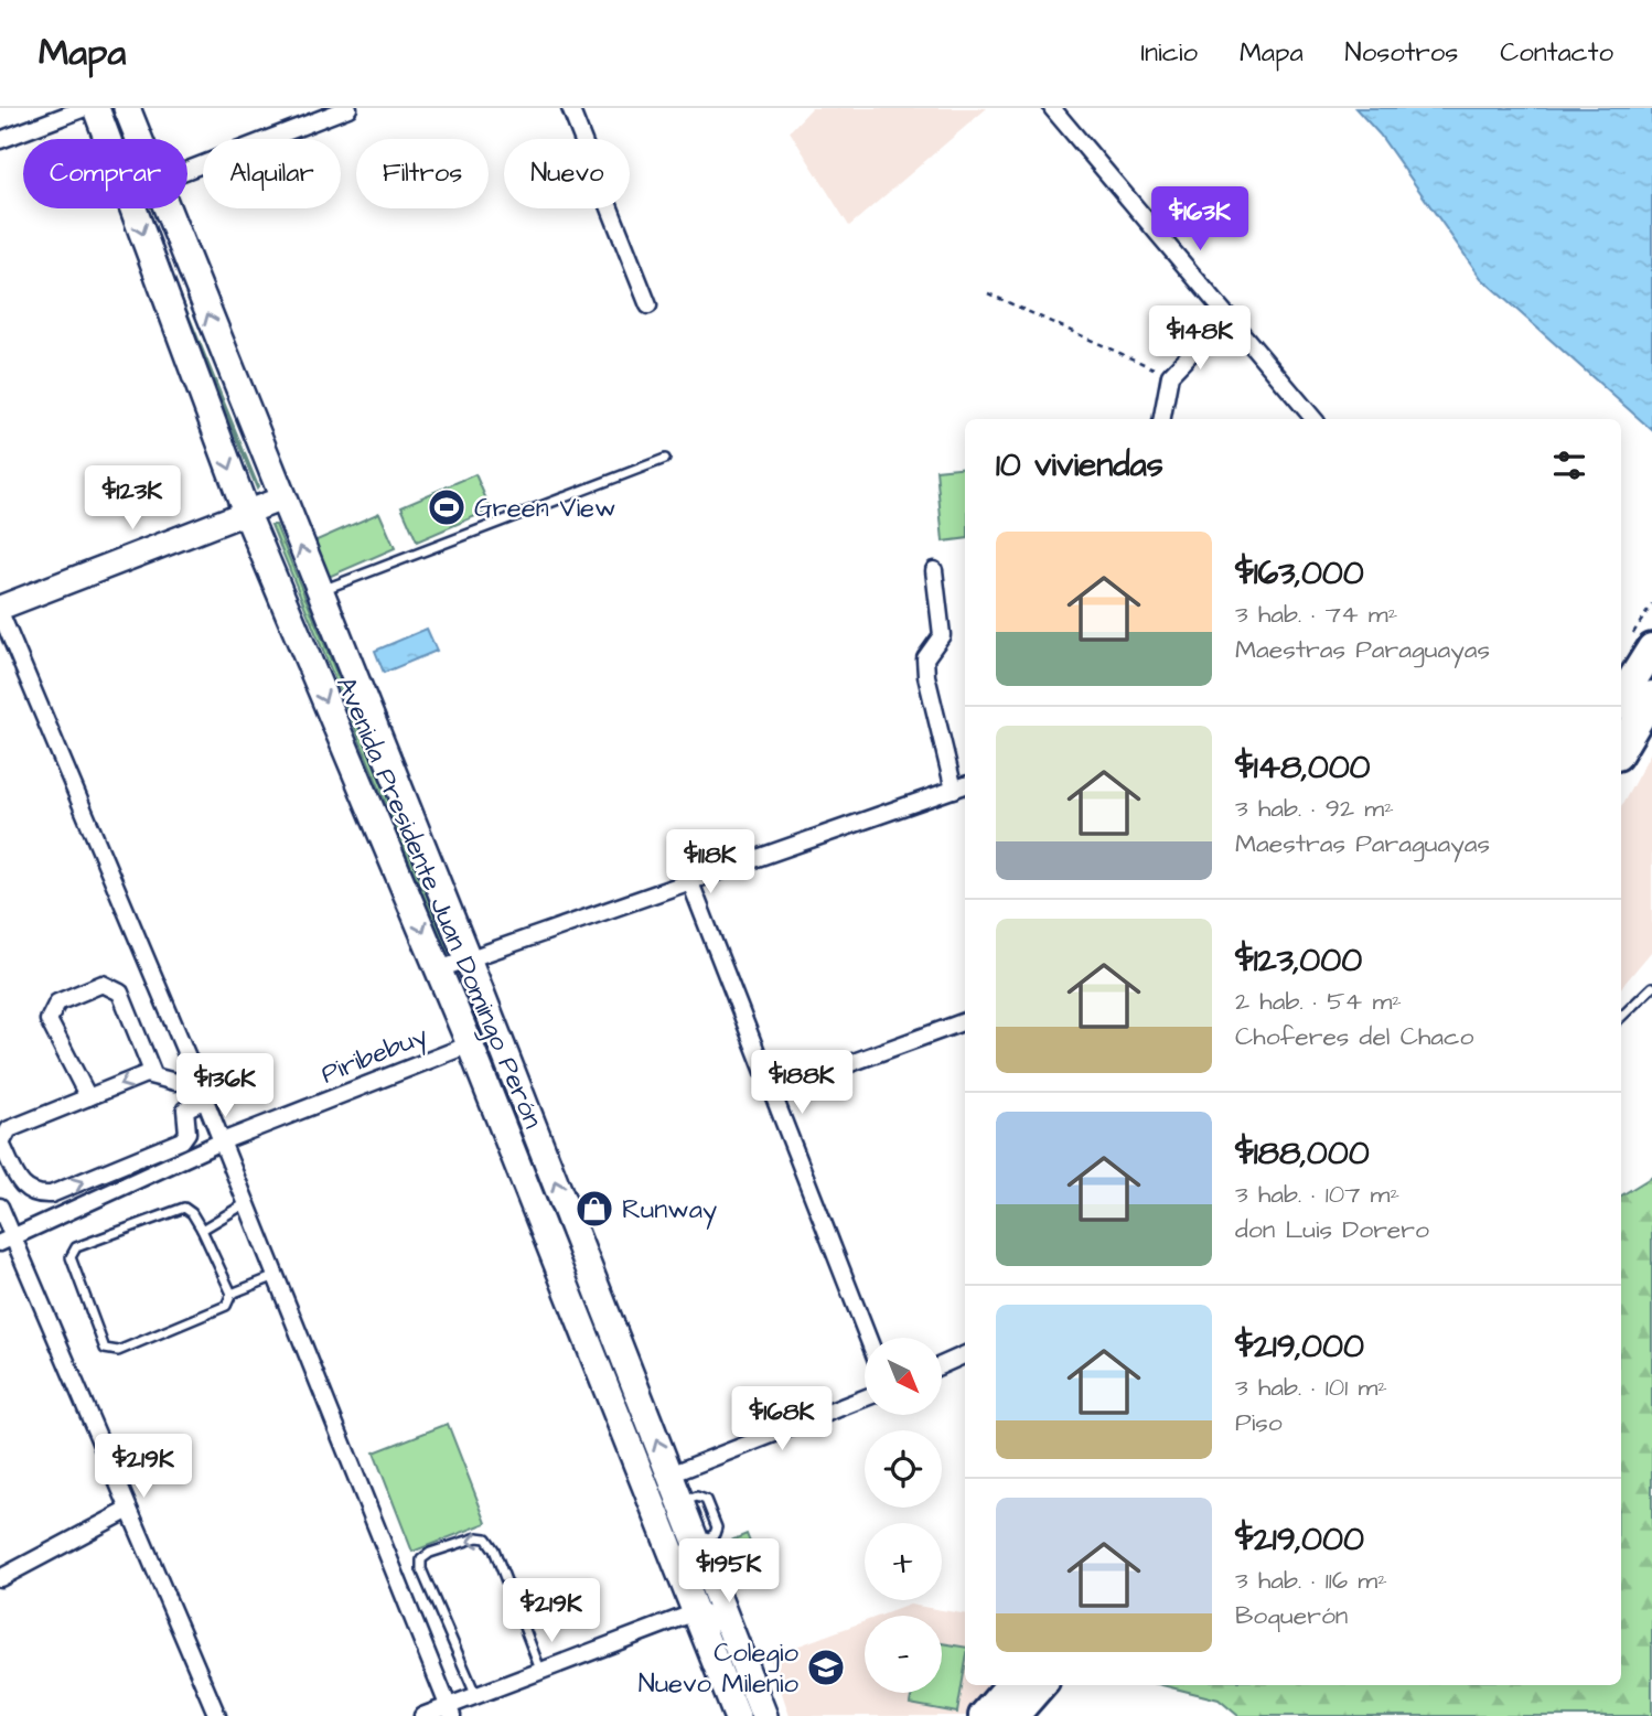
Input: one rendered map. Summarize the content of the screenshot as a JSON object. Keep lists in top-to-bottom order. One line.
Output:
{"streets":{"main road":["Avenida Presidente Juan Domingo Perón"],"street":["Piribebuy"]},"crossings":[["Avenida Presidente Juan Domingo Perón","Piribebuy"]],"places":{"sports":["Green View"],"shop":["Runway"],"school or university":["Colegio Nuevo Milenio"]},"north":"bottom right","page":{"header":"Mapa","nav":["Inicio","Mapa","Nosotros","Contacto"],"chip":["Comprar","Alquilar","Filtros","Nuevo"],"price":["$163K","$148K","$123K","$118K","$188K","$136K","$168K","$219K","$195K","$219K"],"heading":"10 viviendas","list":[{"name":"$163,000","note":"3 hab. · 74 m² · Maestras Paraguayas"},{"name":"$148,000","note":"3 hab. · 92 m² · Maestras Paraguayas"},{"name":"$123,000","note":"2 hab. · 54 m² · Choferes del Chaco"},{"name":"$188,000","note":"3 hab. · 107 m² · don Luis Dorero"},{"name":"$219,000","note":"3 hab. · 101 m² · Piso"},{"name":"$219,000","note":"3 hab. · 116 m² · Boquerón"}],"map_buttons":["+","−"]}}
